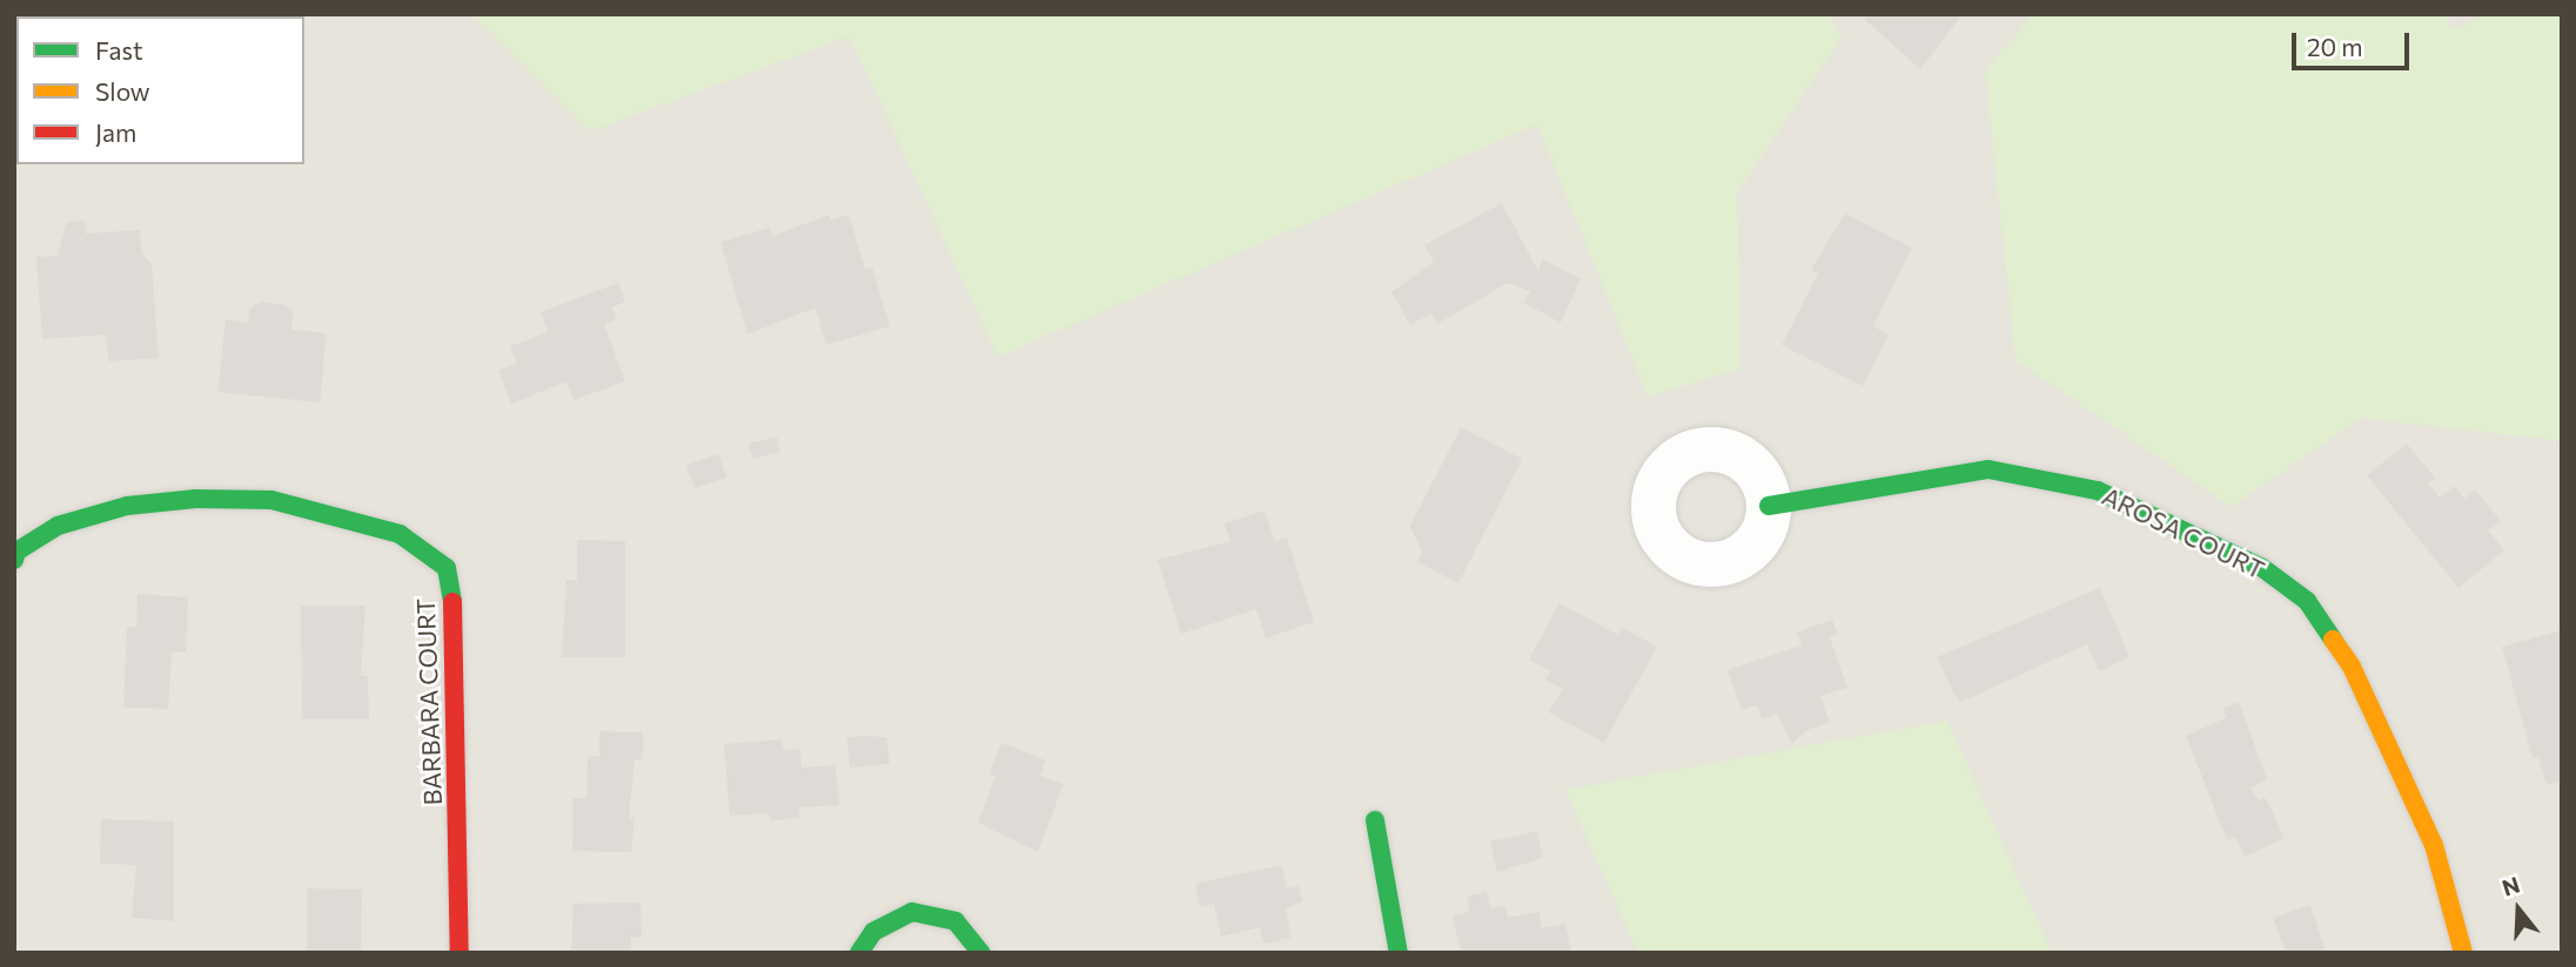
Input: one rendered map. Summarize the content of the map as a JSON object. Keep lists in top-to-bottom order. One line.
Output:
{"streets":{"street":["AROSA COURT","BARBARA COURT"]},"legend":["Fast","Slow","Jam"],"scale_bar":"20 m","north":"top"}
